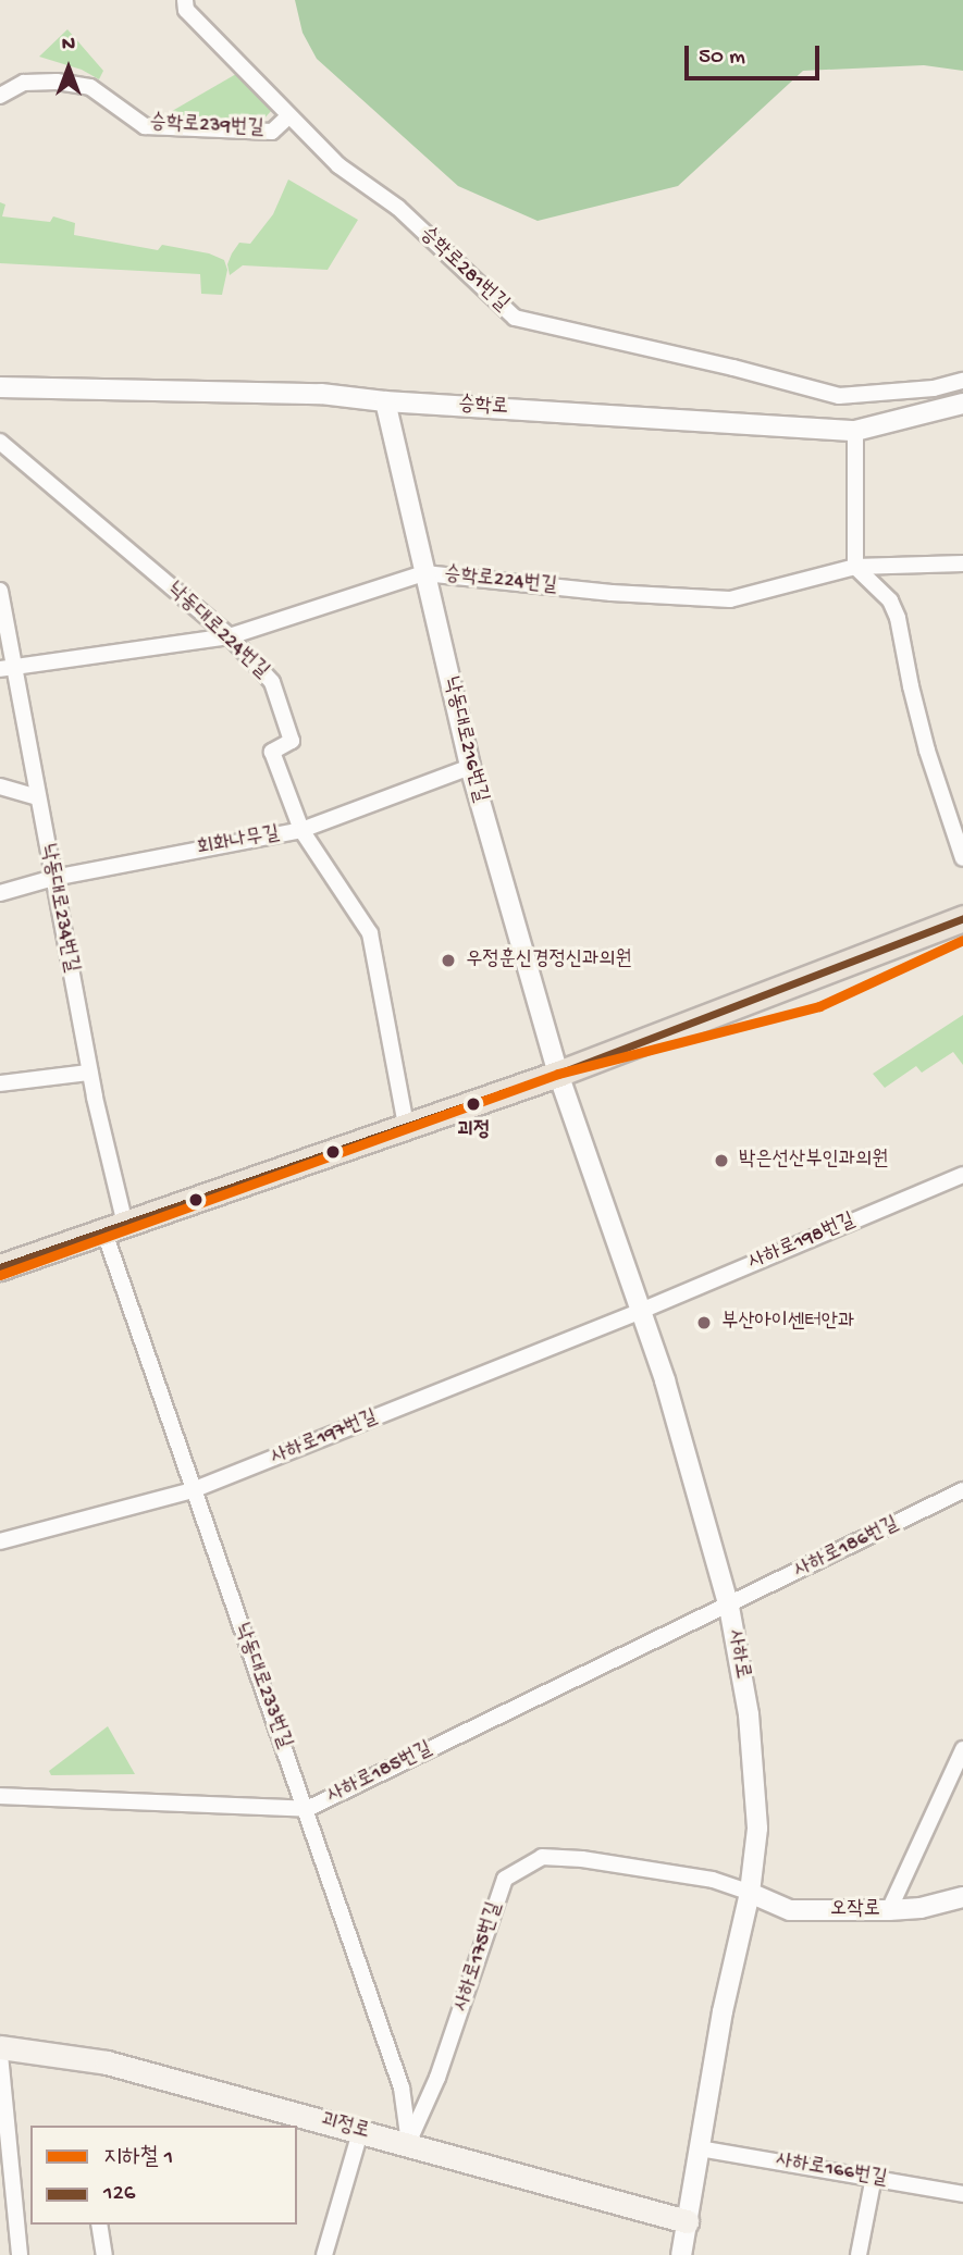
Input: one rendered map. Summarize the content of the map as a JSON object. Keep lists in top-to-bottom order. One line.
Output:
{"streets":{"main road":["괴정로"],"street":["승학로239번길","승학로281번길","승학로","승학로224번길","낙동대로224번길","낙동대로216번길","회화나무길","낙동대로234번길","사하로198번길","사하로197번길","사하로186번길","사하로","낙동대로233번길","사하로185번길","오작로","사하로175번길","사하로166번길"]},"crossings":[["승학로239번길","승학로281번길"],["승학로","낙동대로216번길"],["승학로224번길","낙동대로224번길"],["승학로224번길","낙동대로216번길"],["승학로224번길","낙동대로234번길"],["낙동대로224번길","회화나무길"],["낙동대로216번길","회화나무길"],["낙동대로216번길","사하로"],["회화나무길","낙동대로234번길"],["낙동대로234번길","낙동대로233번길"],["사하로198번길","사하로197번길"],["사하로198번길","사하로"],["사하로197번길","사하로"],["사하로197번길","낙동대로233번길"],["사하로186번길","사하로"],["사하로186번길","사하로185번길"],["사하로","사하로185번길"],["사하로","오작로"],["사하로","사하로175번길"],["사하로","괴정로"],["사하로","사하로166번길"],["낙동대로233번길","사하로185번길"],["낙동대로233번길","사하로175번길"],["낙동대로233번길","괴정로"],["오작로","사하로175번길"],["사하로175번길","괴정로"]],"places":["우정훈신경정신과의원","괴정","박은선산부인과의원","부산아이센터안과"],"lines":["transit line 126","metro line 1"],"legend":["지하철 1","126"],"scale_bar":"50 m","north":"top"}
